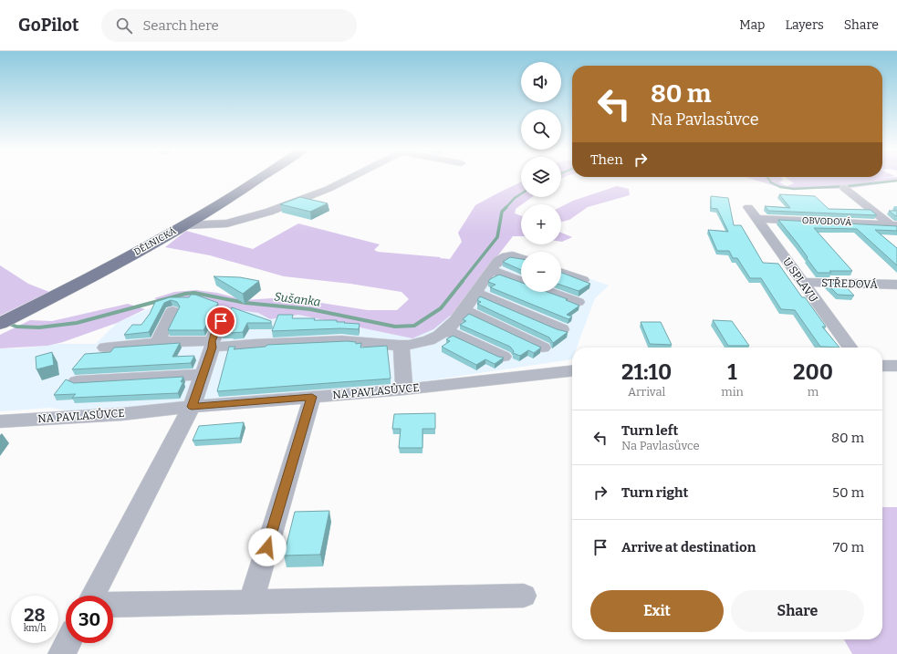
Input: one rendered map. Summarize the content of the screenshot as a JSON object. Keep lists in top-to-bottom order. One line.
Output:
{"streets":{"main road":["DĚLNICKÁ"],"street":["OBVODOVÁ","U SPLAVU","STŘEDOVÁ","NA PAVLASŮVCE"]},"crossings":[["OBVODOVÁ","U SPLAVU"],["U SPLAVU","STŘEDOVÁ"]],"water":["Sušanka"],"page":{"header":"GoPilot","search":"Search here","nav":["Map","Layers","Share"],"map_buttons":["+","−"],"turn":["80 m","Na Pavlasůvce"],"then":"Then","eta":["21:10","Arrival","1","min","200","m"],"list":[{"name":"Turn left","note":"Na Pavlasůvce","value":"80 m"},{"name":"Turn right","value":"50 m"},{"name":"Arrive at destination","value":"70 m"}],"buttons":["Exit","Share"],"speed":"28 km/h","limit":"30"}}
